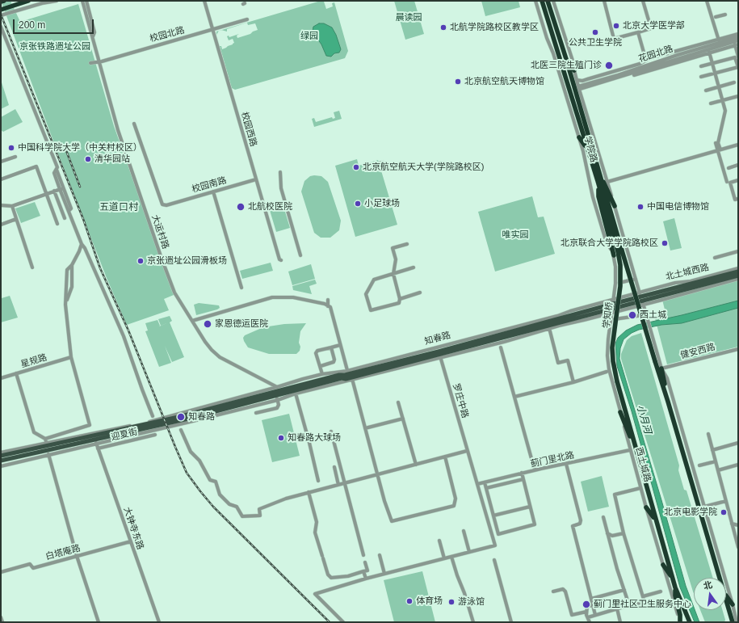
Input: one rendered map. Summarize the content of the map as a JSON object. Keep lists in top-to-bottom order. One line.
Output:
{"streets":{"highway":["学院路","学知桥","西土城路"],"main road":["北土城西路","知春路"],"street":["校园北路","花园北路","校园西路","校园南路","大运村路","健安西路","星规路","罗庄中路","迎夏街","蓟门里北路","大钟寺东路","白塔庵路"]},"crossings":[["校园北路","校园西路"],["校园北路","大运村路"],["花园北路","学院路"],["校园西路","校园南路"],["学院路","北土城西路"],["学院路","学知桥"],["学院路","知春路"],["学院路","西土城路"],["大运村路","知春路"],["学知桥","西土城路"],["知春路","罗庄中路"],["知春路","西土城路"],["知春路","大钟寺东路"],["罗庄中路","蓟门里北路"],["迎夏街","大钟寺东路"],["蓟门里北路","西土城路"],["大钟寺东路","白塔庵路"]],"districts":["五道口村"],"water":["小月河"],"parks":["晨读园","绿园","京张铁路遗址公园","唯实园"],"places":["北京大学医学部","北航学院路校区教学区","公共卫生学院","北医三院生殖门诊","北京航空航天博物馆","中国科学院大学（中关村校区）","清华园站","北京航空航天大学(学院路校区)","小足球场","北航校医院","中国电信博物馆","北京联合大学学院路校区","京张遗址公园滑板场","西土城","家恩德运医院","知春路","知春路大球场","北京电影学院","体育场","游泳馆","蓟门里社区卫生服务中心"],"scale_bar":"200 m","north":"top"}
